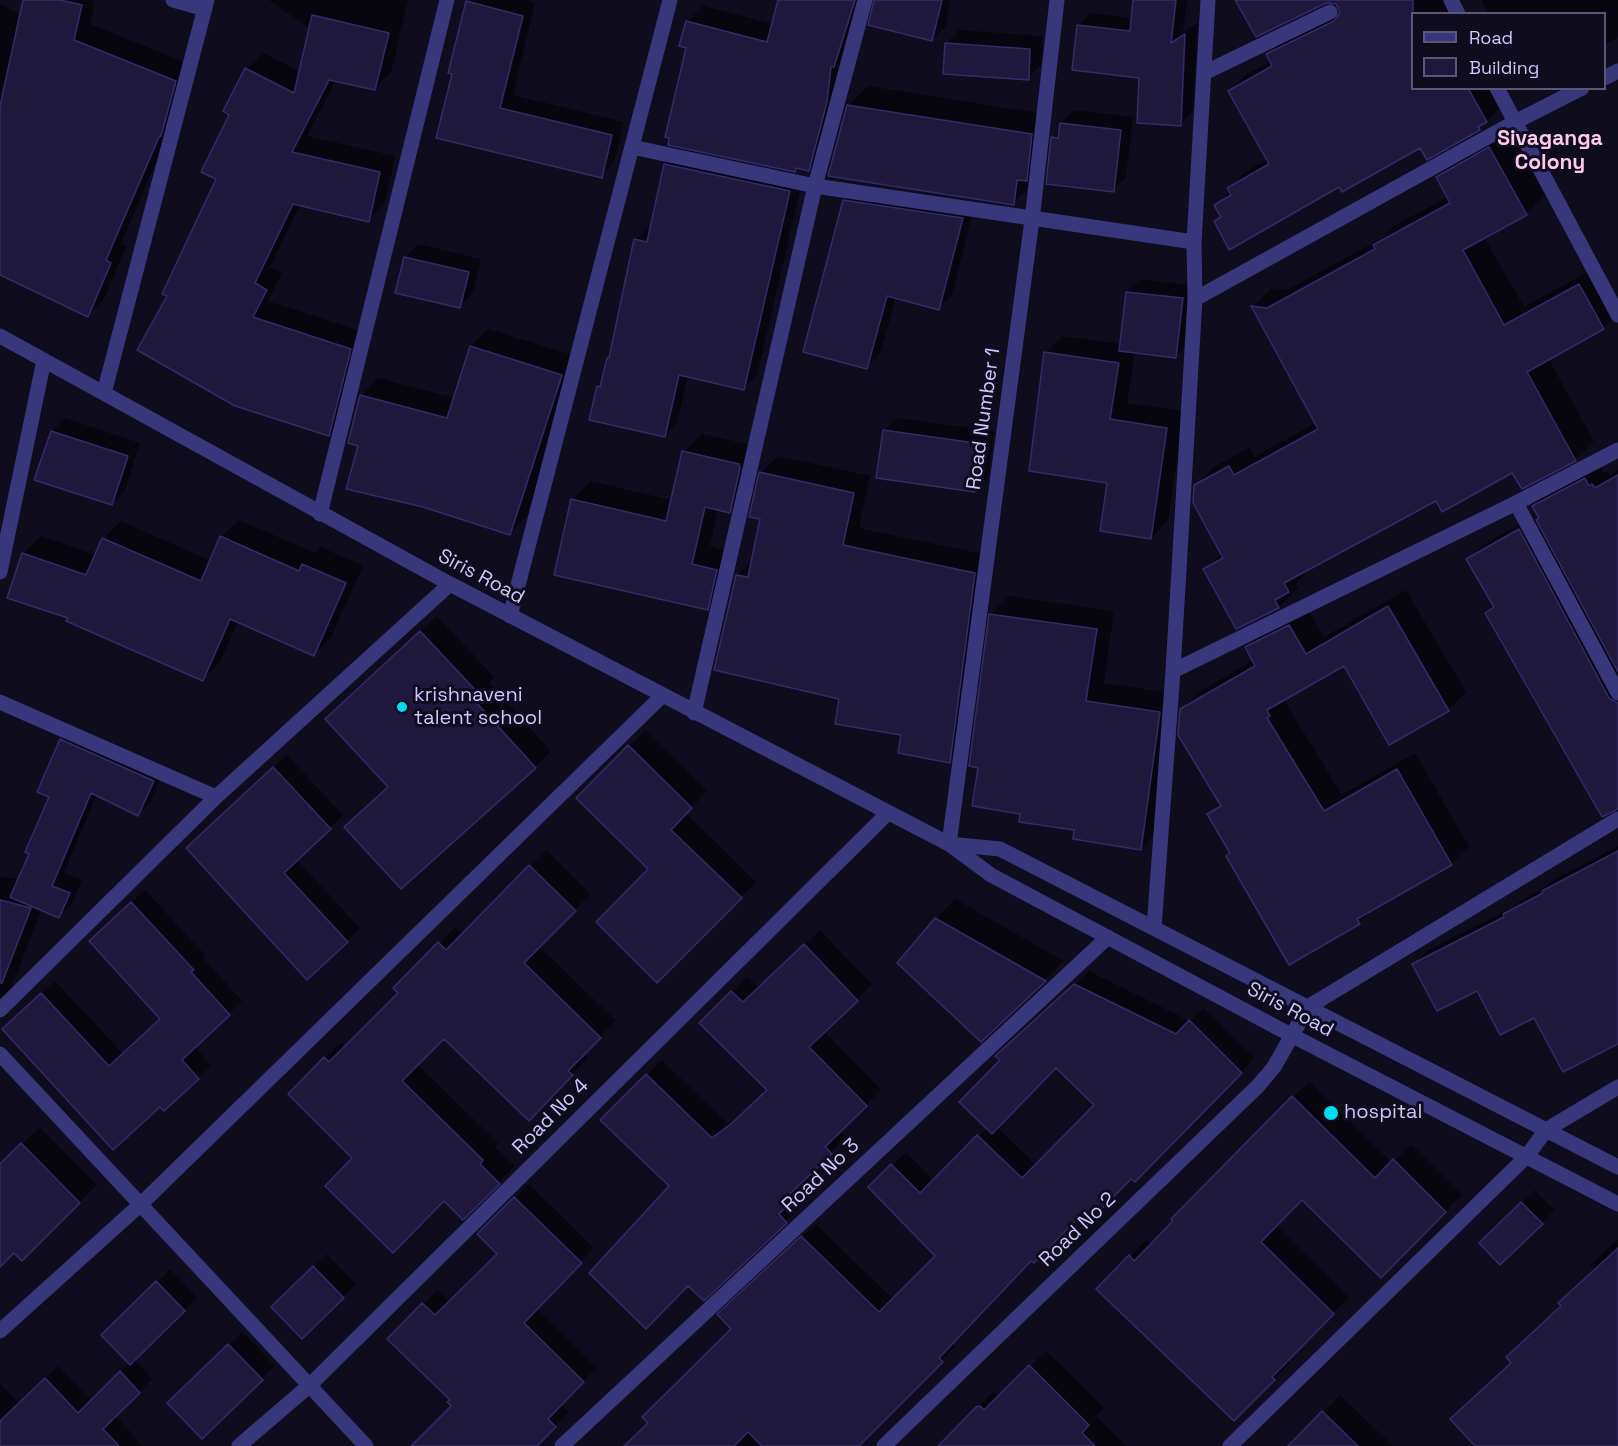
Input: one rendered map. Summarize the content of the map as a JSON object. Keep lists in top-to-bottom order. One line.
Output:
{"streets":{"street":["Road Number 1","Siris Road","Road No 4","Road No 3","Road No 2"]},"crossings":[["Road Number 1","Siris Road"],["Siris Road","Road No 4"],["Siris Road","Road No 3"],["Siris Road","Road No 2"]],"districts":["Sivaganga Colony"],"places":["krishnaveni talent school","hospital"],"legend":["Road","Building"]}
